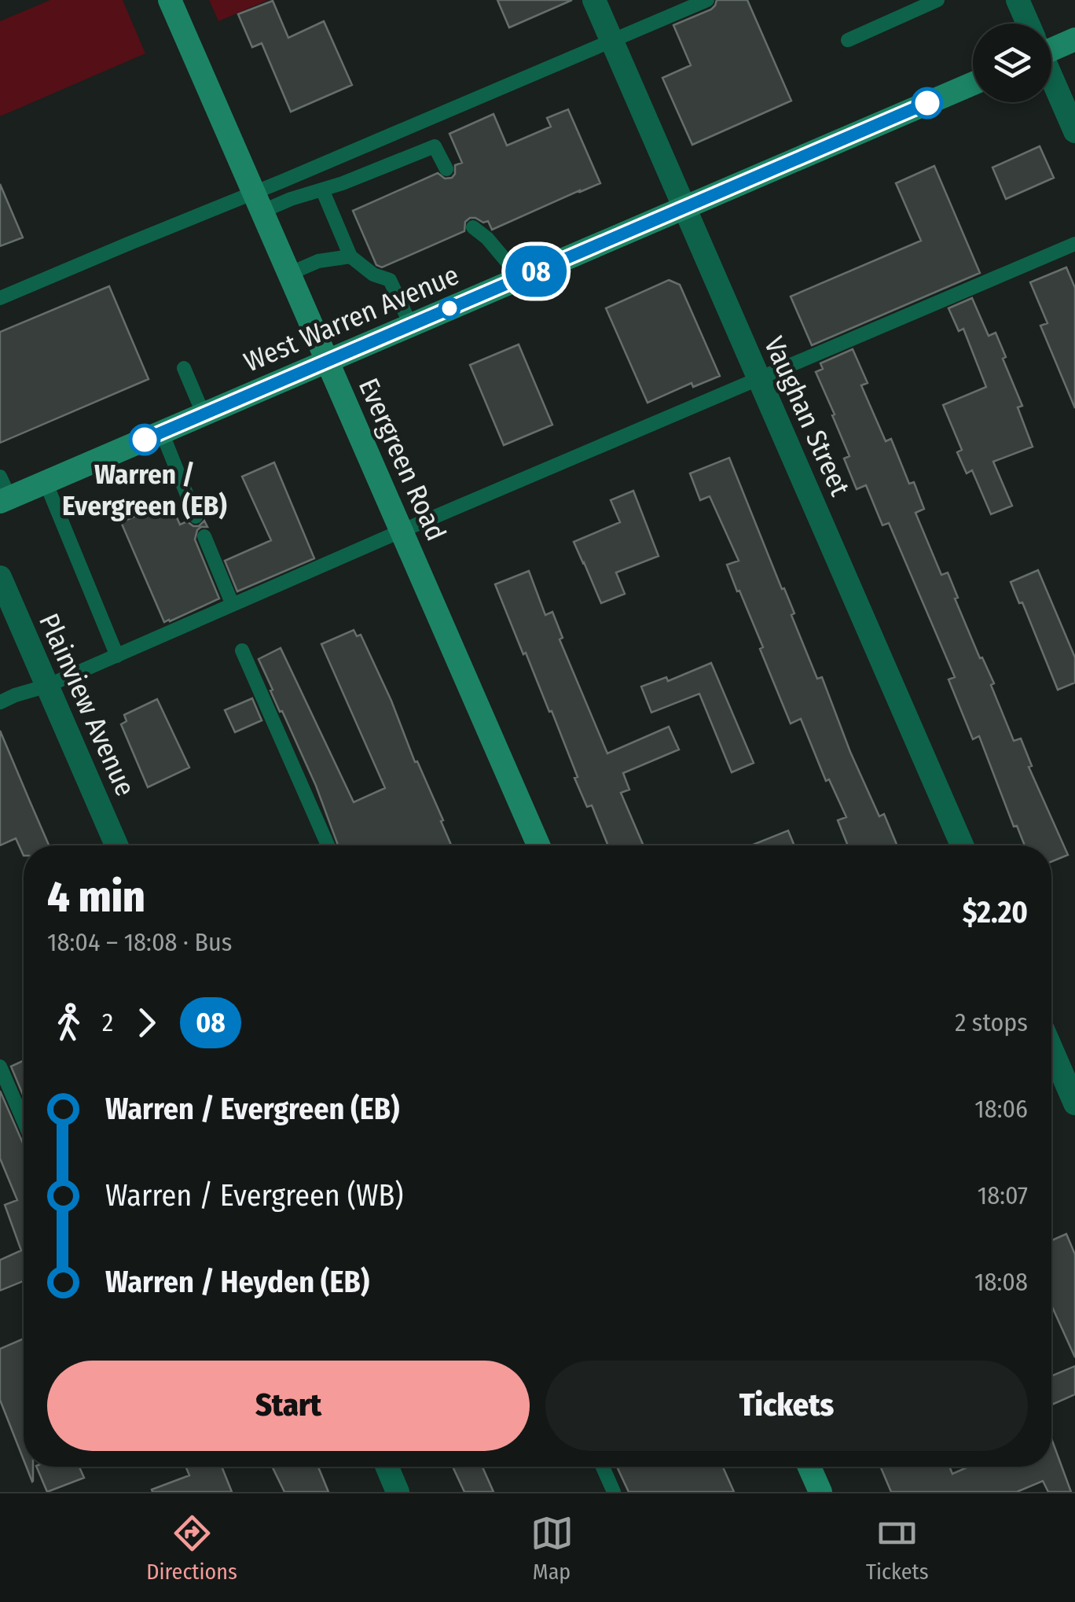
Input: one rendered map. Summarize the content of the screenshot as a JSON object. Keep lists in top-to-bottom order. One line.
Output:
{"streets":{"main road":["West Warren Avenue","Evergreen Road"],"street":["Vaughan Street","Plainview Avenue"]},"crossings":[["West Warren Avenue","Vaughan Street"],["West Warren Avenue","Evergreen Road"]],"places":["Warren / Evergreen (EB)"],"lines":["bus line 08"],"page":{"on_map":"08","heading":["4 min","18:04 – 18:08 · Bus","$2.20"],"legs":["2","08","2 stops"],"list":[{"name":"Warren / Evergreen (EB)","value":"18:06"},{"name":"Warren / Evergreen (WB)","value":"18:07"},{"name":"Warren / Heyden (EB)","value":"18:08"}],"buttons":["Start","Tickets"],"tabs":["Directions","Map","Tickets"]}}
